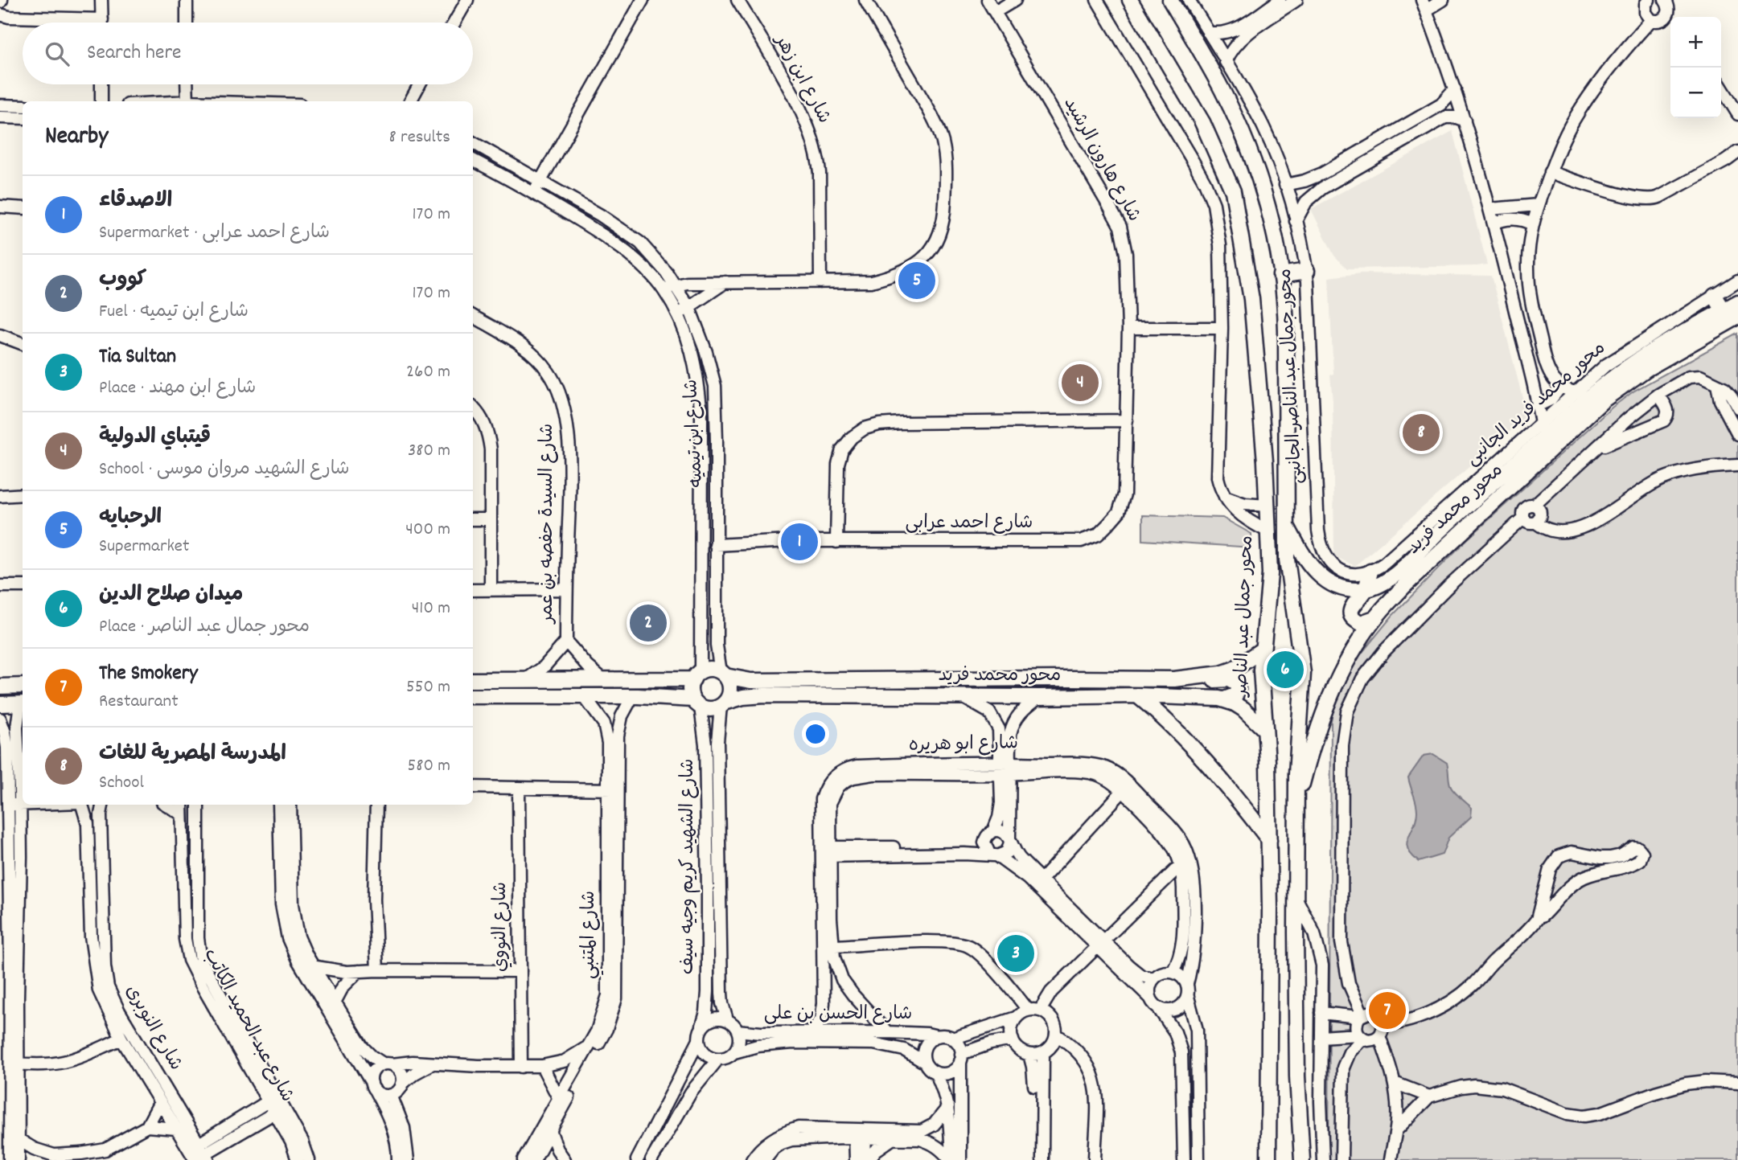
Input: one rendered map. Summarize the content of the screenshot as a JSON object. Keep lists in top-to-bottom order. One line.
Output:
{"streets":{"main road":["محور محمد فريد","محور جمال عبد الناصر"],"street":["شارع ابن زهر","شارع هارون الرشيد","محور جمال عبد الناصر الجانبى","محور محمد فريد الجانبى","شارع ابن تيميه","شارع السيدة حفصه بن عمر","شارع احمد عرابى","شارع ابو هريره","شارع الشهيد كريم وجيه سيف","شارع النووي","شارع المتنبي","شارع الحسن بن على","شارع عبد الحميد الكاتب","شارع النوبرى"]},"crossings":[["شارع هارون الرشيد","شارع احمد عرابى"],["محور جمال عبد الناصر الجانبى","محور محمد فريد الجانبى"],["شارع ابن تيميه","محور محمد فريد"],["شارع ابن تيميه","شارع احمد عرابى"],["شارع ابن تيميه","شارع الشهيد كريم وجيه سيف"],["محور محمد فريد","محور جمال عبد الناصر"],["محور محمد فريد","شارع الشهيد كريم وجيه سيف"],["شارع ابو هريره","شارع الحسن بن على"],["شارع الشهيد كريم وجيه سيف","شارع الحسن بن على"]],"page":{"map_buttons":["+","−"],"search":"Search here","heading":["Nearby","8 results"],"list":[{"mark":"1","name":"الاصدقاء","note":"Supermarket · شارع احمد عرابى","value":"170 m"},{"mark":"2","name":"كووب","note":"Fuel · شارع ابن تيميه","value":"170 m"},{"mark":"3","name":"Tia Sultan","note":"Place · شارع ابن مهند","value":"260 m"},{"mark":"4","name":"قيتباي الدولية","note":"School · شارع الشهيد مروان موسى","value":"380 m"},{"mark":"5","name":"الرحبايه","note":"Supermarket","value":"400 m"},{"mark":"6","name":"ميدان صلاح الدين","note":"Place · محور جمال عبد الناصر","value":"410 m"},{"mark":"7","name":"The Smokery","note":"Restaurant","value":"550 m"},{"mark":"8","name":"المدرسة المصرية للغات","note":"School","value":"580 m"}],"pins":["5","4","8","1","2","6","3","7"]}}
